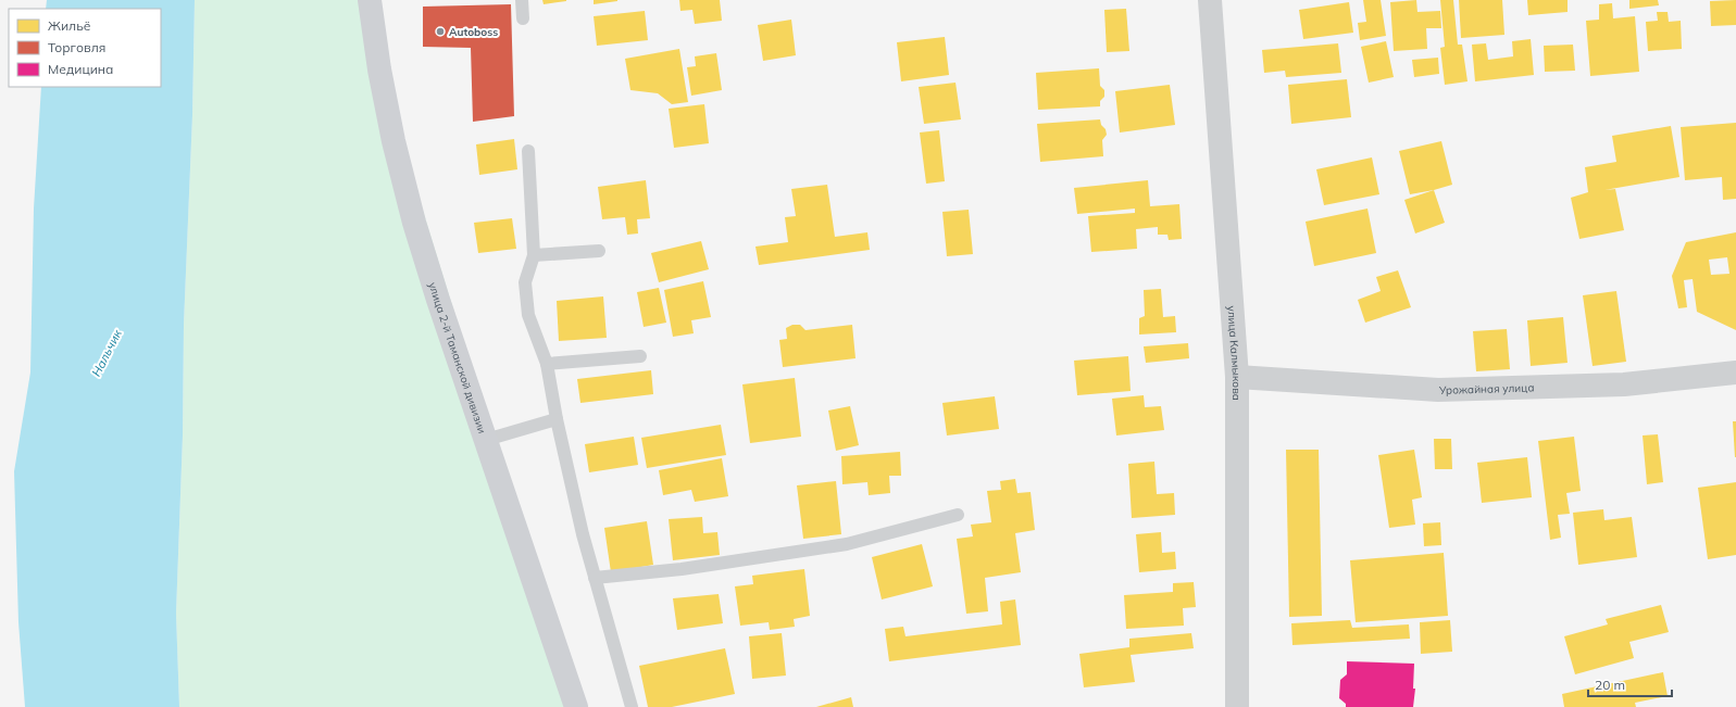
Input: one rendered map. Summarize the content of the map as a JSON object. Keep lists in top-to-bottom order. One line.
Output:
{"streets":{"main road":["улица 2-й Таманской дивизии"],"street":["улица Калмыкова","Урожайная улица"]},"crossings":[["улица Калмыкова","Урожайная улица"]],"water":["Нальчик"],"places":["Autoboss"],"legend":["Жильё","Торговля","Медицина"],"scale_bar":"20 m"}
